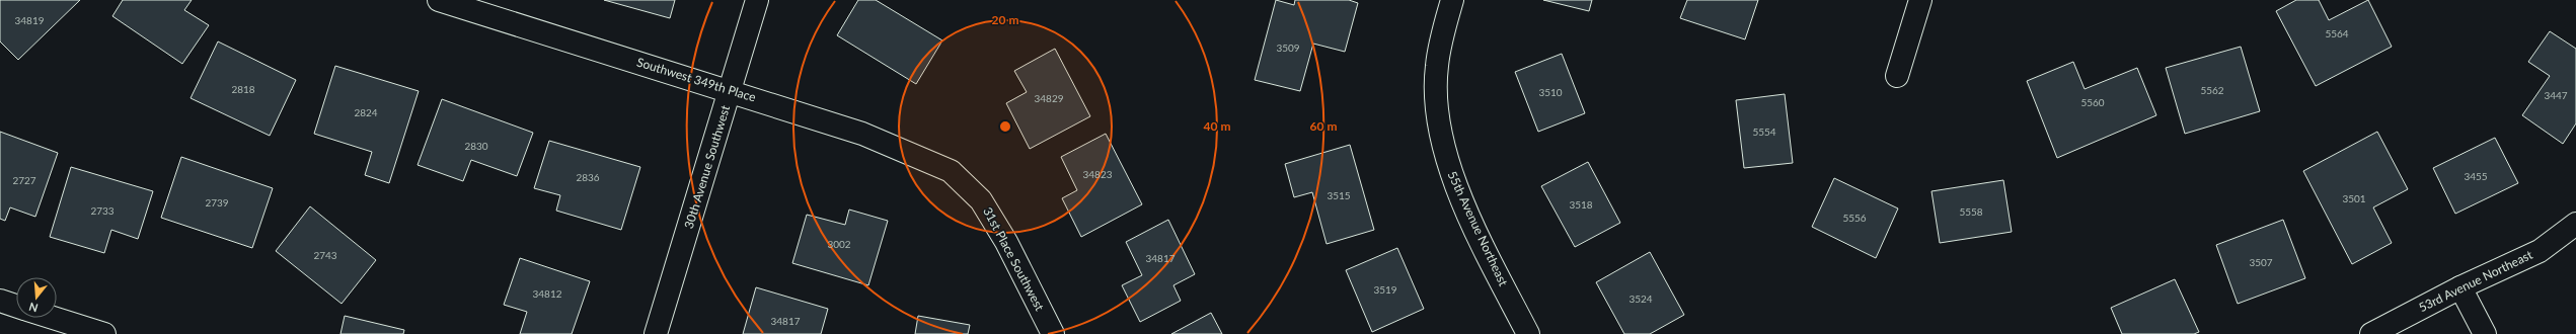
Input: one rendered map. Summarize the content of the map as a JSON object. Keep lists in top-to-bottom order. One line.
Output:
{"streets":{"street":["Southwest 349th Place","30th Avenue Southwest","55th Avenue Northeast","31st Place Southwest","53rd Avenue Northeast"]},"crossings":[["Southwest 349th Place","30th Avenue Southwest"],["Southwest 349th Place","31st Place Southwest"]],"house_numbers":["34819","5564","3509","2818","5562","3510","3447","34829","5560","2824","5554","2830","34823","3455","2836","2727","3515","3501","2739","3518","2733","5558","5556","3002","2743","34817","3507","3519","34812","3524","34817"],"north":"bottom","rings":["20 m","40 m","60 m"]}
